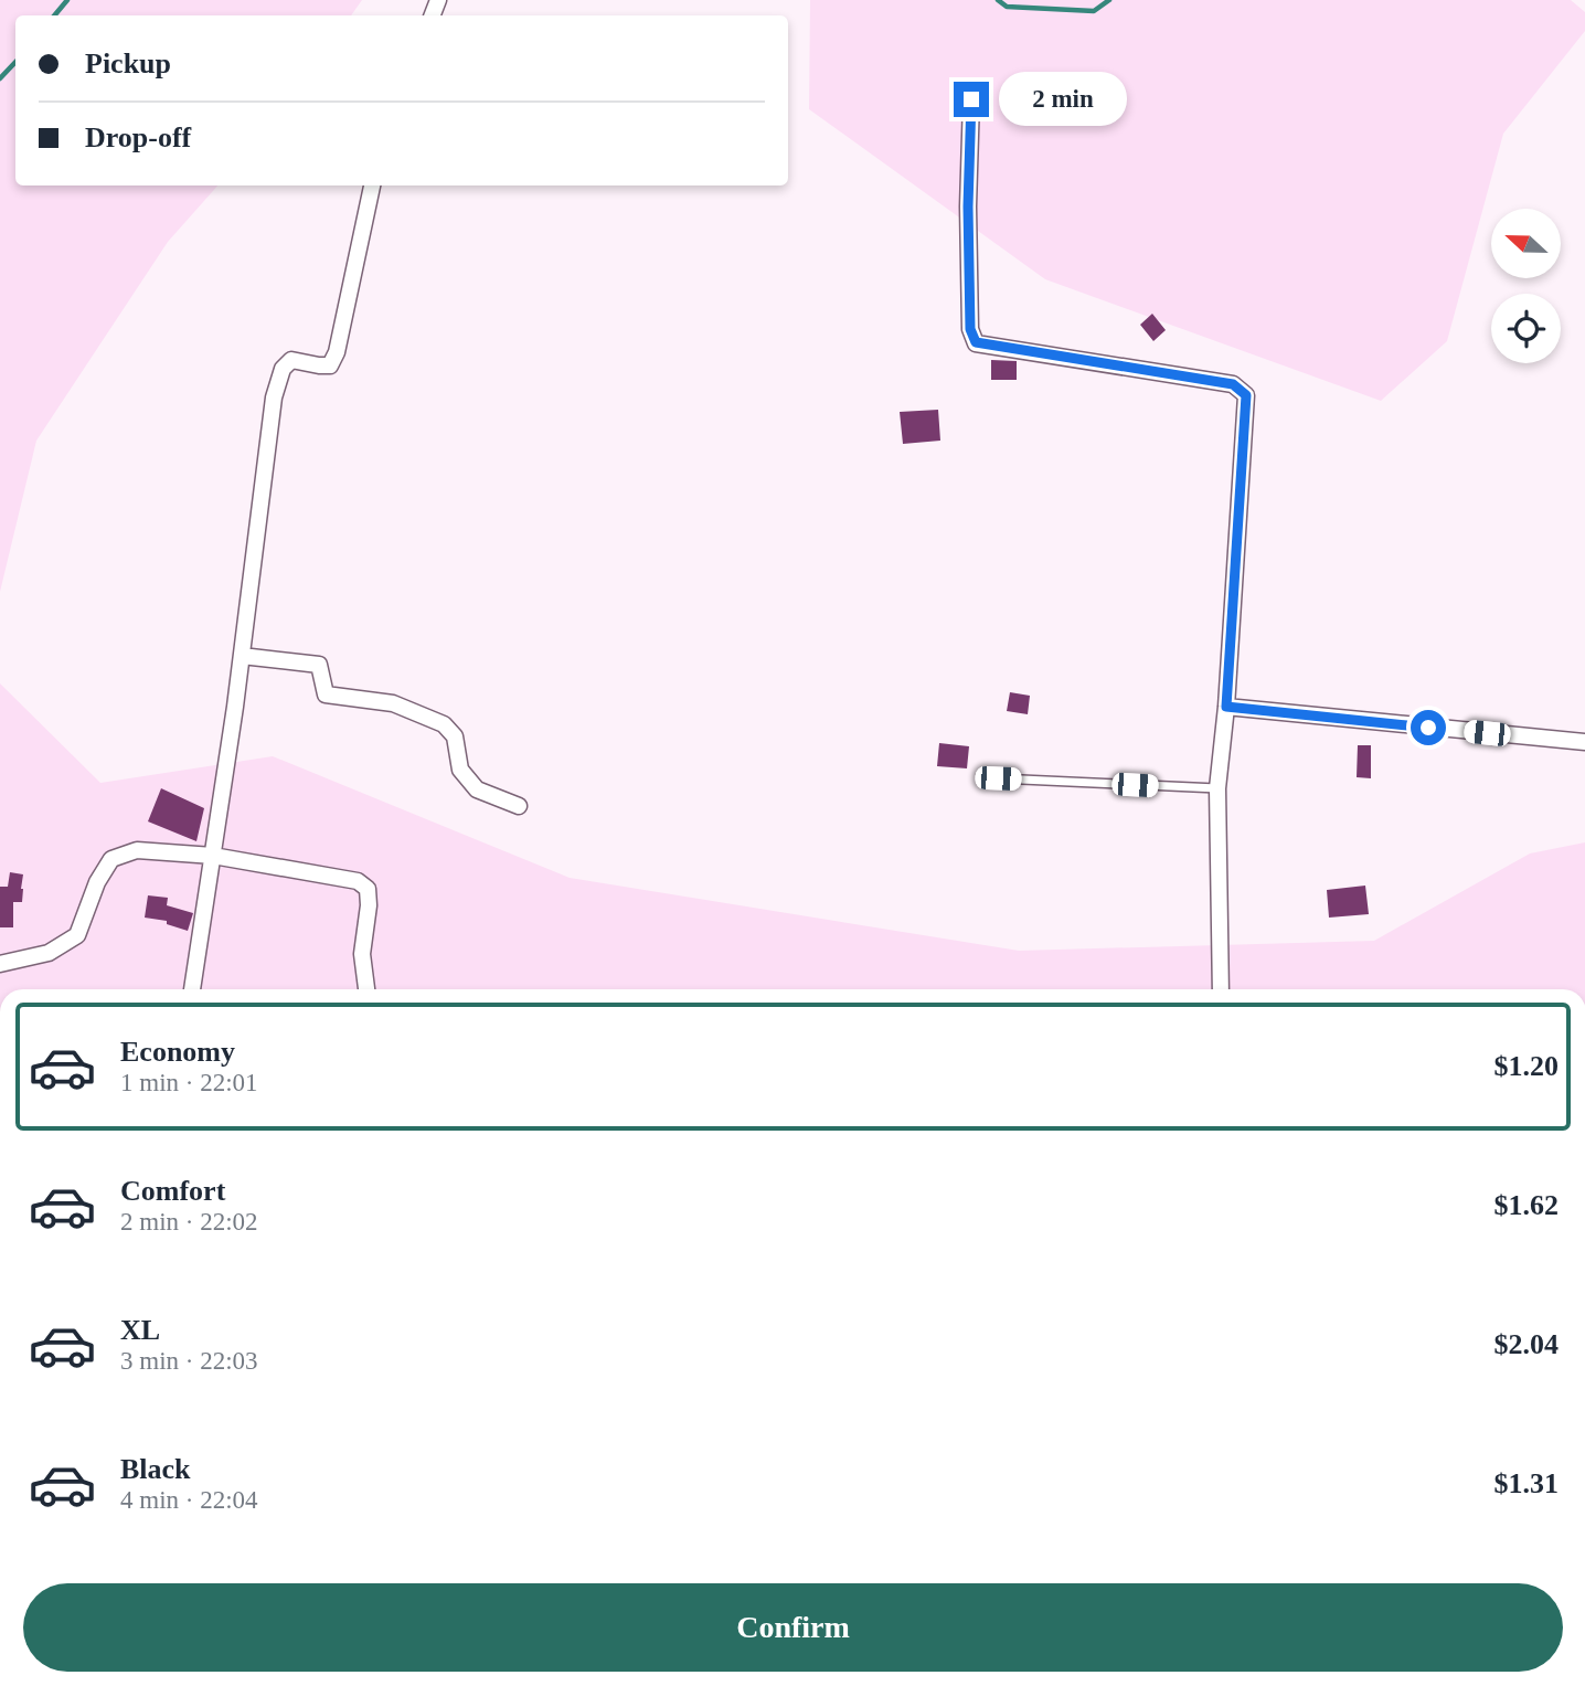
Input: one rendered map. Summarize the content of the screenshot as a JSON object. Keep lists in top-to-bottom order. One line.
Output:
{"north":"left","page":{"banner":["Pickup","Drop-off"],"bubble":"2 min","list":[{"name":"Economy","note":"1 min · 22:01","value":"$1.20"},{"name":"Comfort","note":"2 min · 22:02","value":"$1.62"},{"name":"XL","note":"3 min · 22:03","value":"$2.04"},{"name":"Black","note":"4 min · 22:04","value":"$1.31"}],"buttons":"Confirm"}}
